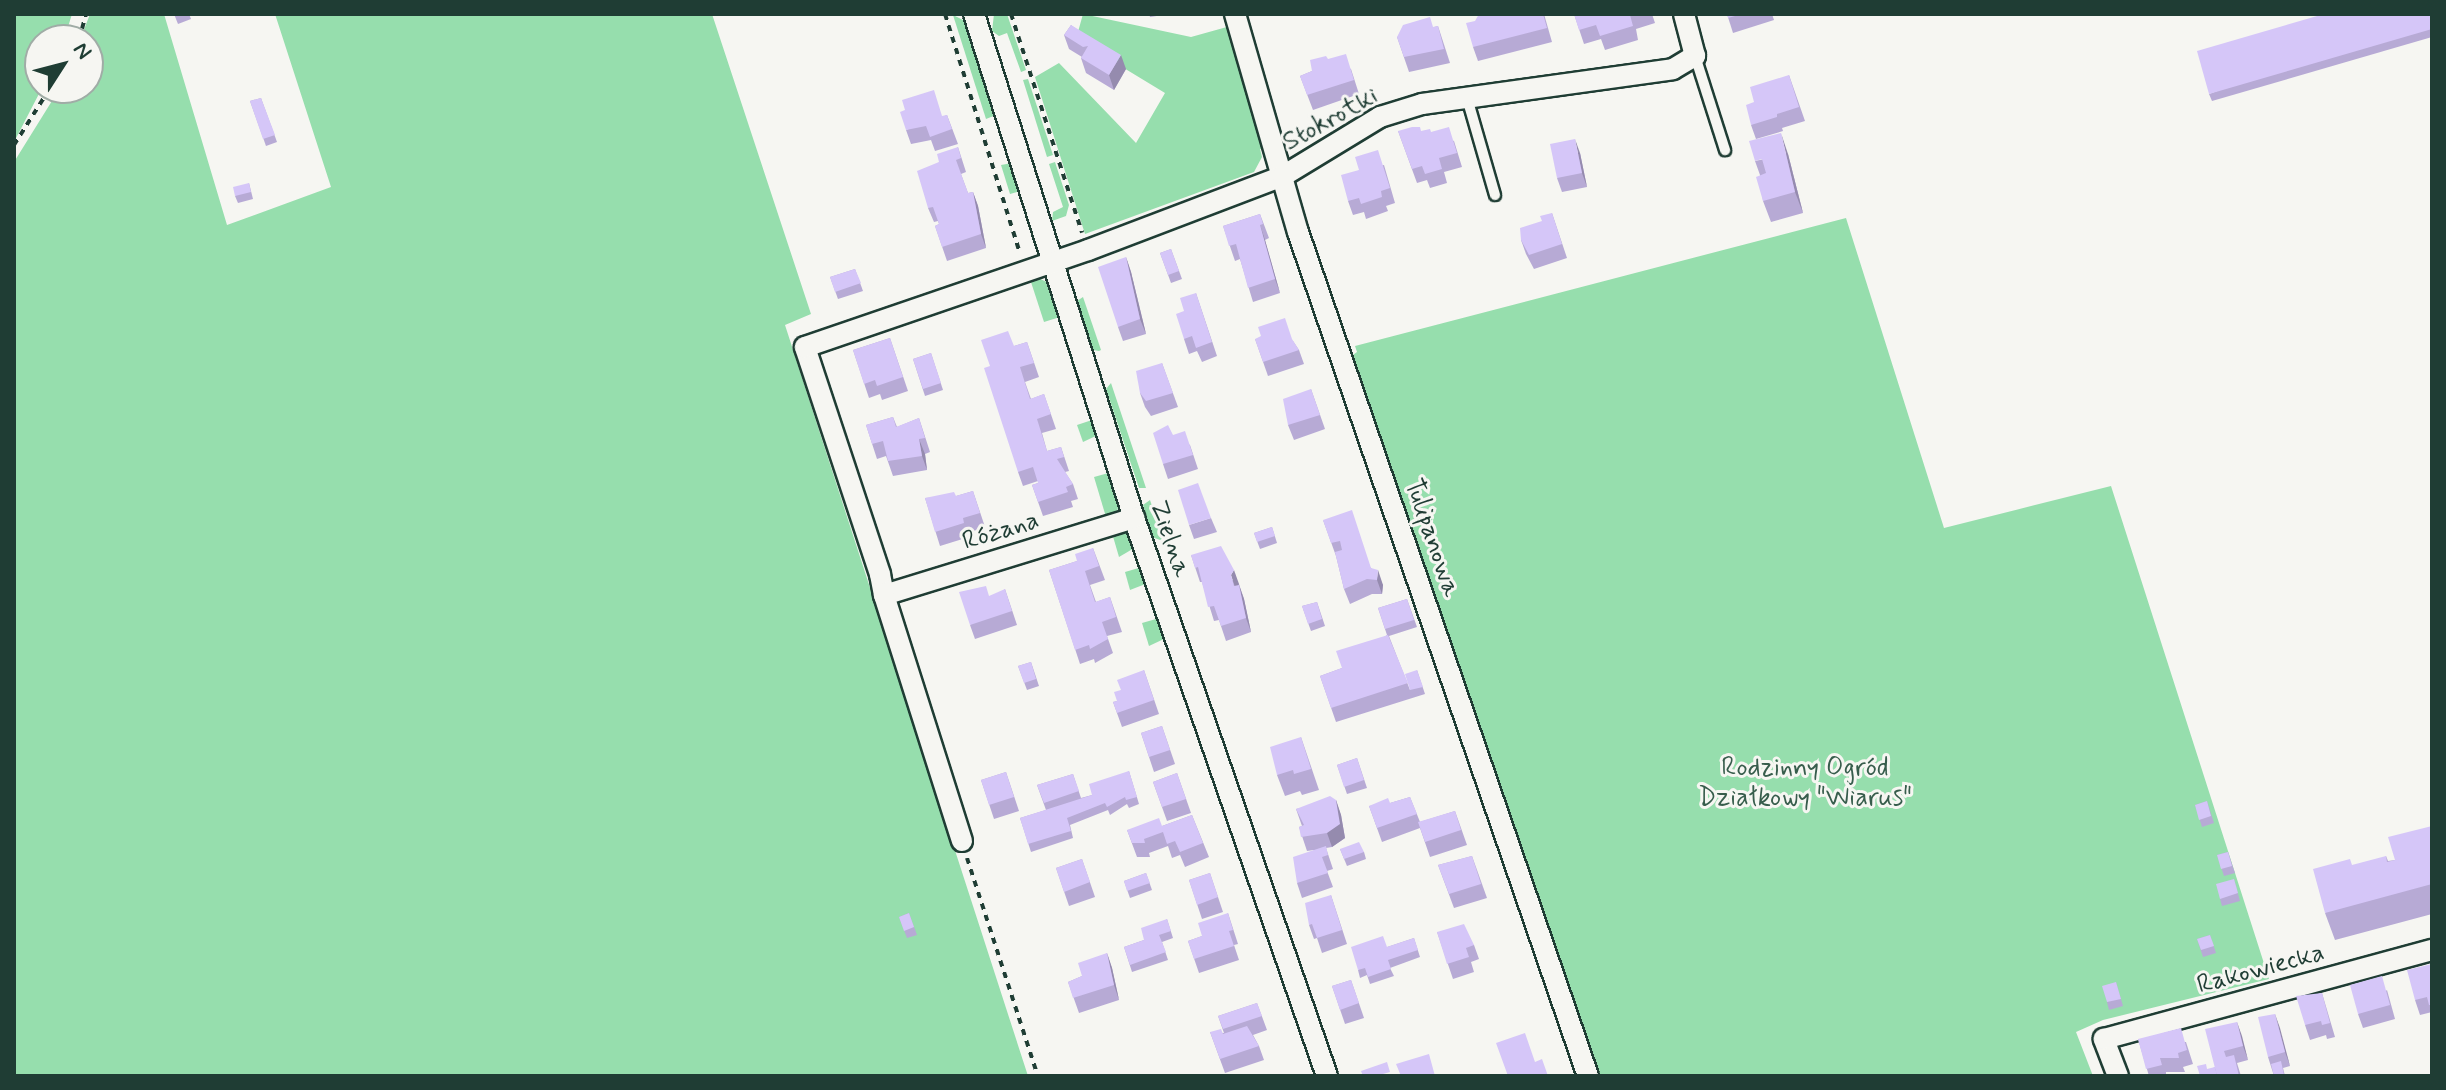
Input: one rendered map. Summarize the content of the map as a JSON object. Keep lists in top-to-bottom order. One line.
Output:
{"streets":{"street":["Stokrotki","Różana","Tulipanowa","Zielna","Rakowiecka"]},"crossings":[["Stokrotki","Różana"],["Stokrotki","Tulipanowa"],["Stokrotki","Zielna"],["Różana","Zielna"]],"parks":["Rodzinny Ogród Działkowy \"Wiarus\""],"north":"top right"}
